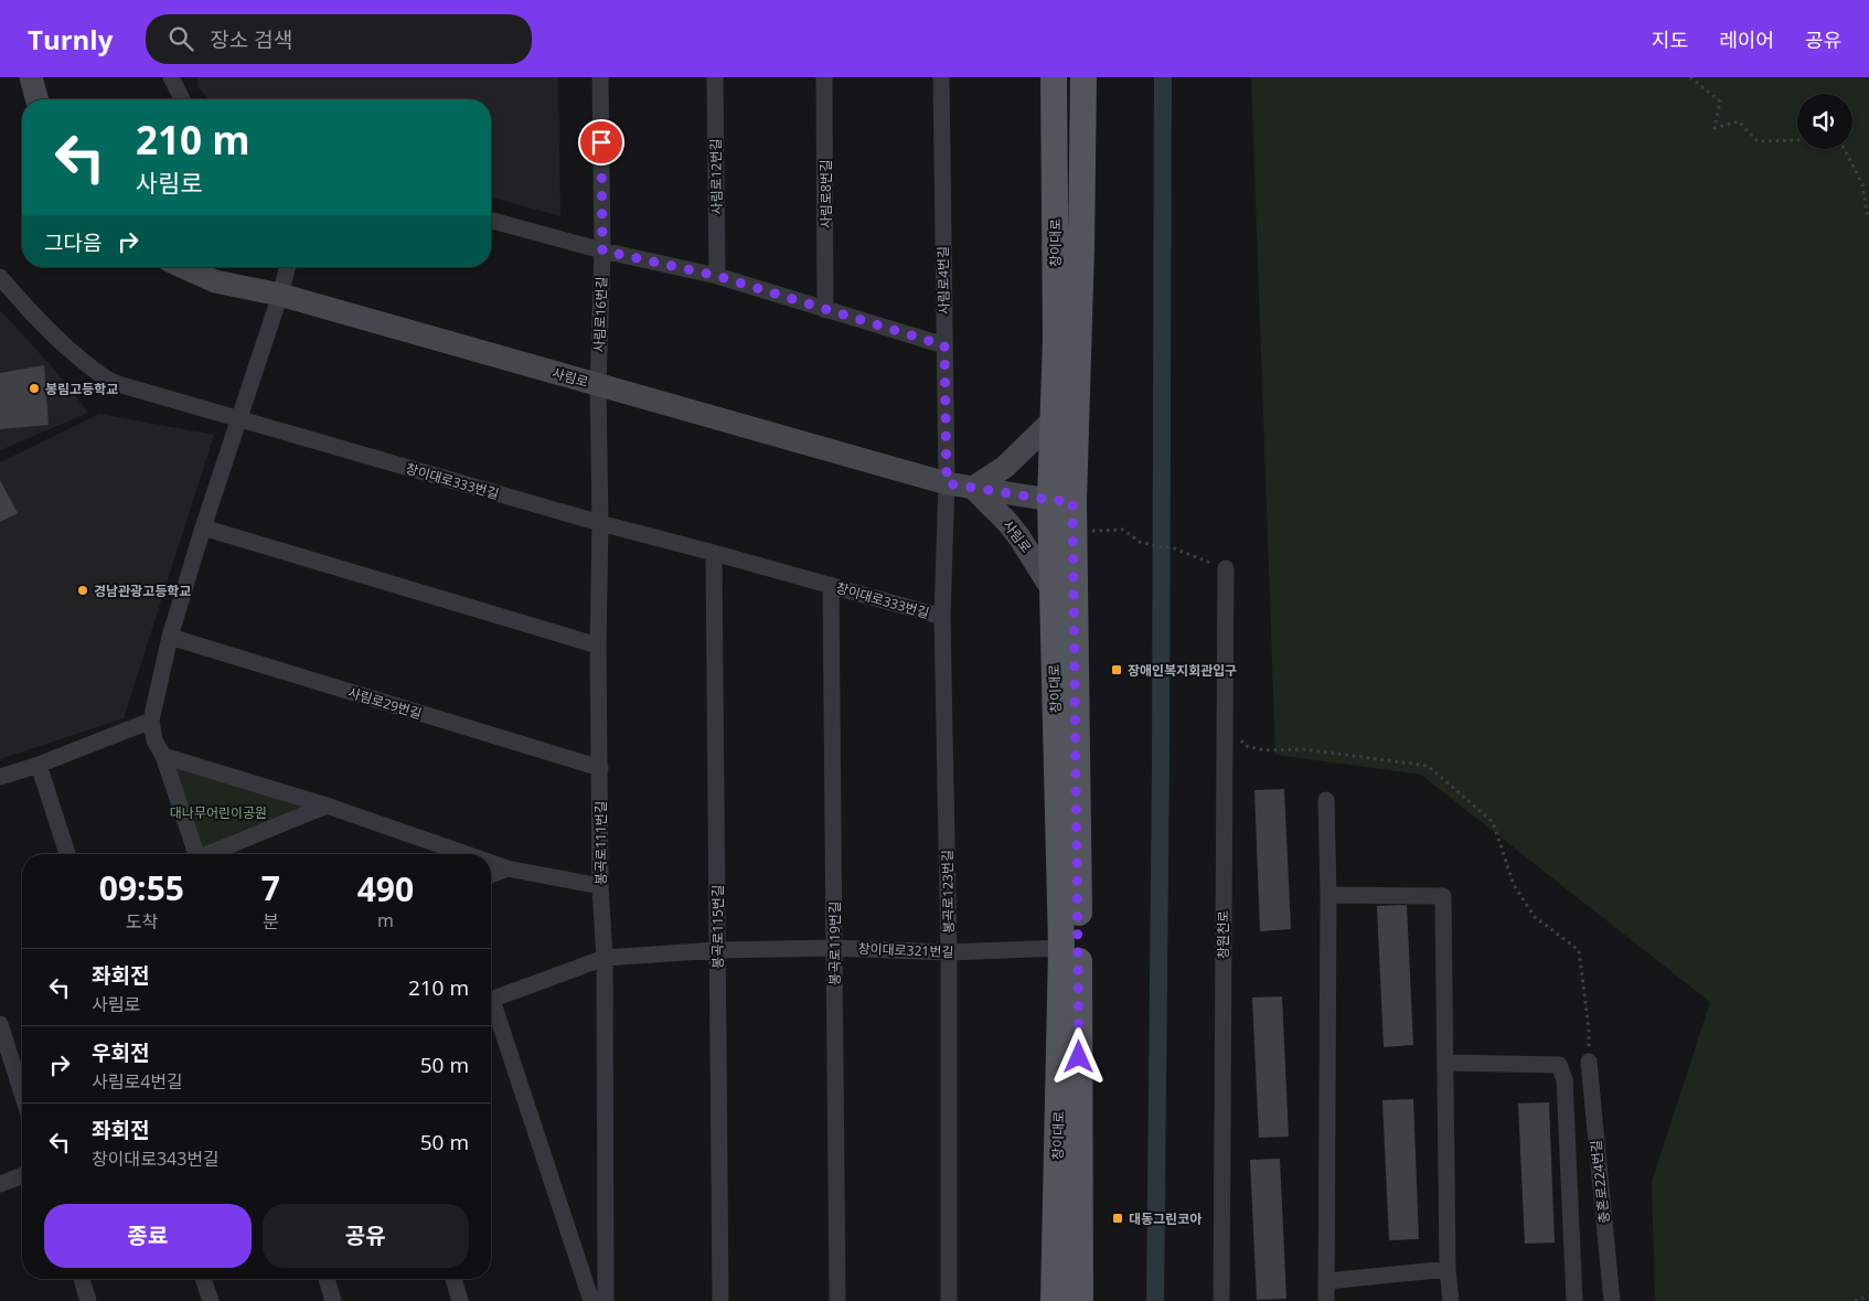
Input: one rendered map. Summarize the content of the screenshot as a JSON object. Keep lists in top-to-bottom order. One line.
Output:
{"streets":{"main road":["창이대로"],"street":["사림로12번길","사림로8번길","사림로4번길","사림로16번길","사림로","창이대로333번길","사림로29번길","봉곡로111번길","봉곡로123번길","봉곡로115번길","창원천로","봉곡로119번길","창이대로321번길","충혼로224번길"]},"crossings":[["창이대로","사림로"],["창이대로","창이대로321번길"],["사림로4번길","사림로"],["사림로4번길","봉곡로123번길"],["사림로16번길","사림로"],["사림로16번길","봉곡로111번길"],["사림로","봉곡로111번길"],["사림로","봉곡로123번길"],["창이대로333번길","봉곡로111번길"],["창이대로333번길","봉곡로123번길"],["창이대로333번길","봉곡로115번길"],["창이대로333번길","봉곡로119번길"],["사림로29번길","봉곡로111번길"],["봉곡로111번길","창이대로321번길"],["봉곡로123번길","창이대로321번길"],["봉곡로115번길","창이대로321번길"],["봉곡로119번길","창이대로321번길"]],"parks":["대나무어린이공원"],"places":{"other":["봉림고등학교","경남관광고등학교"],"transit":["장애인복지회관입구","대동그린코아"]},"page":{"header":"Turnly","search":"장소 검색","nav":["지도","레이어","공유"],"turn":["210 m","사림로"],"then":"그다음","eta":["09:55","도착","7","분","490","m"],"list":[{"name":"좌회전","note":"사림로","value":"210 m"},{"name":"우회전","note":"사림로4번길","value":"50 m"},{"name":"좌회전","note":"창이대로343번길","value":"50 m"}],"buttons":["종료","공유"]}}
